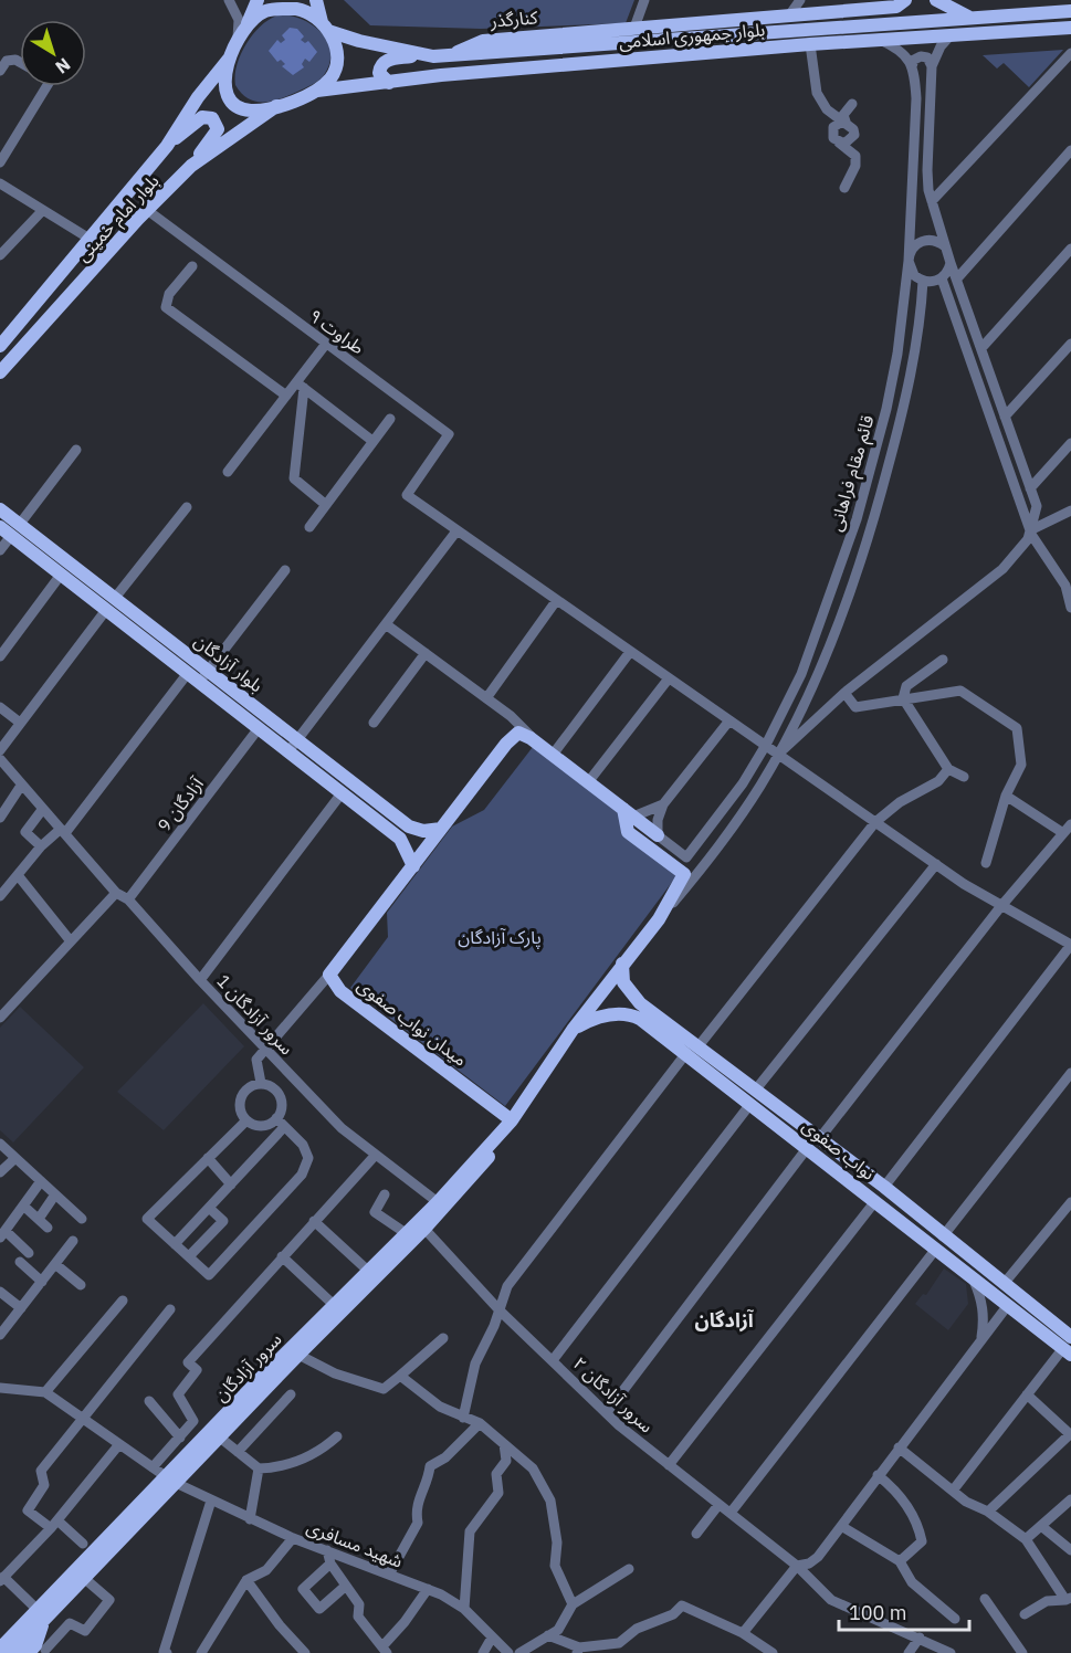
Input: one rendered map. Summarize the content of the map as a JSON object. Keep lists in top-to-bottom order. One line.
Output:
{"streets":{"main road":["کنارگذر","بلوار جمهوری اسلامی","بلوار امام خمینی","بلوار آزادگان","میدان نواب صفوی","نواب صفوی","سرور آزادگان"],"street":["طراوت ۹","قائم مقام فراهانی","آزادگان 9","سرور آزادگان 1","سرور آزادگان ۲","شهید مسافری"]},"crossings":[["کنارگذر","بلوار جمهوری اسلامی"],["بلوار جمهوری اسلامی","بلوار امام خمینی"],["بلوار امام خمینی","طراوت ۹"],["بلوار آزادگان","آزادگان 9"],["آزادگان 9","سرور آزادگان 1"],["سرور آزادگان 1","سرور آزادگان"],["میدان نواب صفوی","سرور آزادگان"],["سرور آزادگان","سرور آزادگان ۲"],["سرور آزادگان","شهید مسافری"]],"districts":["آزادگان"],"parks":["پارک آزادگان"],"scale_bar":"100 m","north":"bottom right"}
